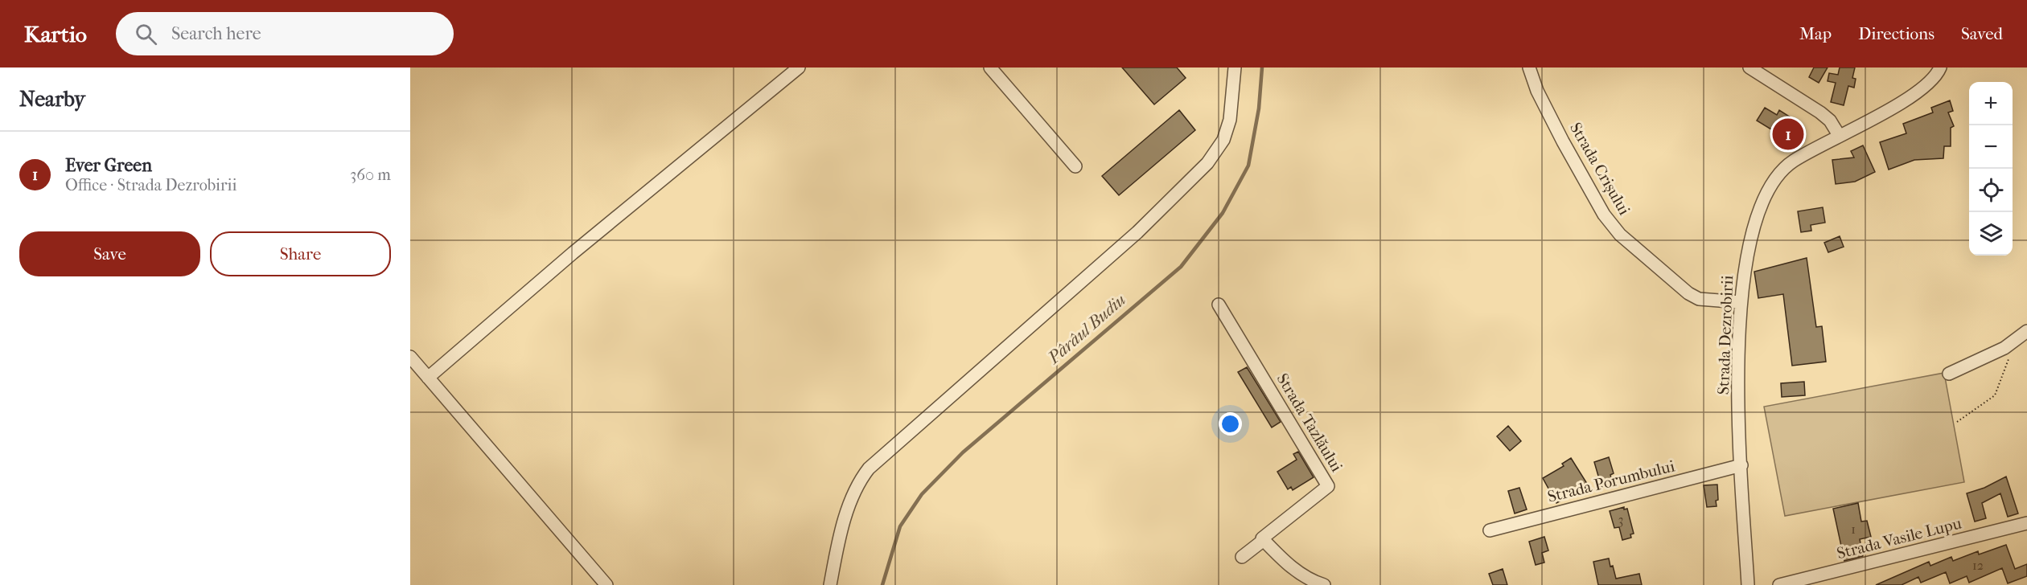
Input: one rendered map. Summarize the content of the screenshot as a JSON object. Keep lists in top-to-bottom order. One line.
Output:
{"streets":{"street":["Strada Crișului","Strada Dezrobirii","Strada Tazlăului","Strada Porumbului","Strada Vasile Lupu"]},"crossings":[["Strada Crișului","Strada Dezrobirii"],["Strada Dezrobirii","Strada Porumbului"]],"water":["Pârâul Budiu"],"house_numbers":["3","1","12"],"page":{"header":"Kartio","search":"Search here","nav":["Map","Directions","Saved"],"heading":"Nearby","map_buttons":["+","−"],"pins":"1","list":[{"mark":"1","name":"Ever Green","note":"Office · Strada Dezrobirii","value":"360 m"}],"buttons":["Save","Share"]}}
